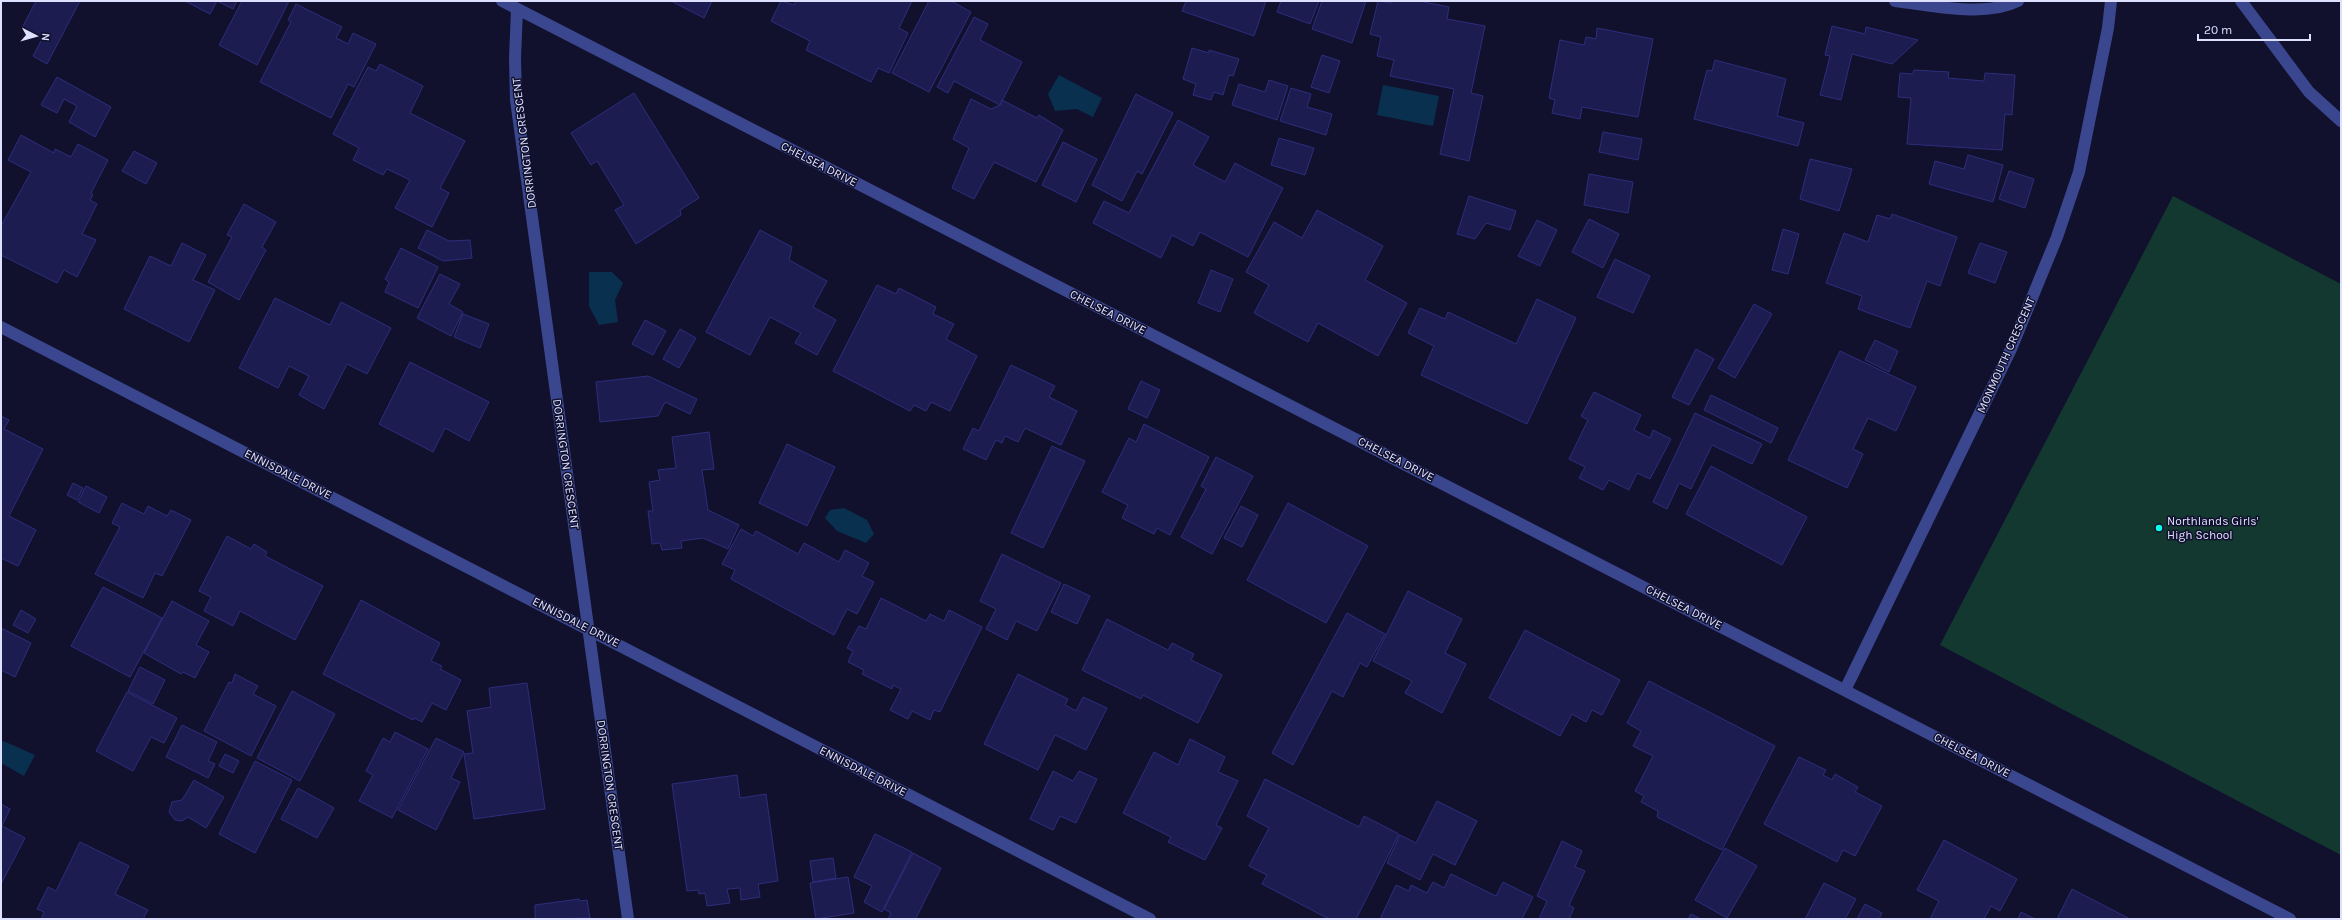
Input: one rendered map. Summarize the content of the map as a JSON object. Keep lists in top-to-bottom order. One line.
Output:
{"streets":{"street":["DORRINGTON CRESCENT","CHELSEA DRIVE","MONMOUTH CRESCENT","ENNISDALE DRIVE"]},"crossings":[["DORRINGTON CRESCENT","CHELSEA DRIVE"],["DORRINGTON CRESCENT","ENNISDALE DRIVE"],["CHELSEA DRIVE","MONMOUTH CRESCENT"]],"places":["Northlands Girls' High School"],"scale_bar":"20 m","north":"right"}
